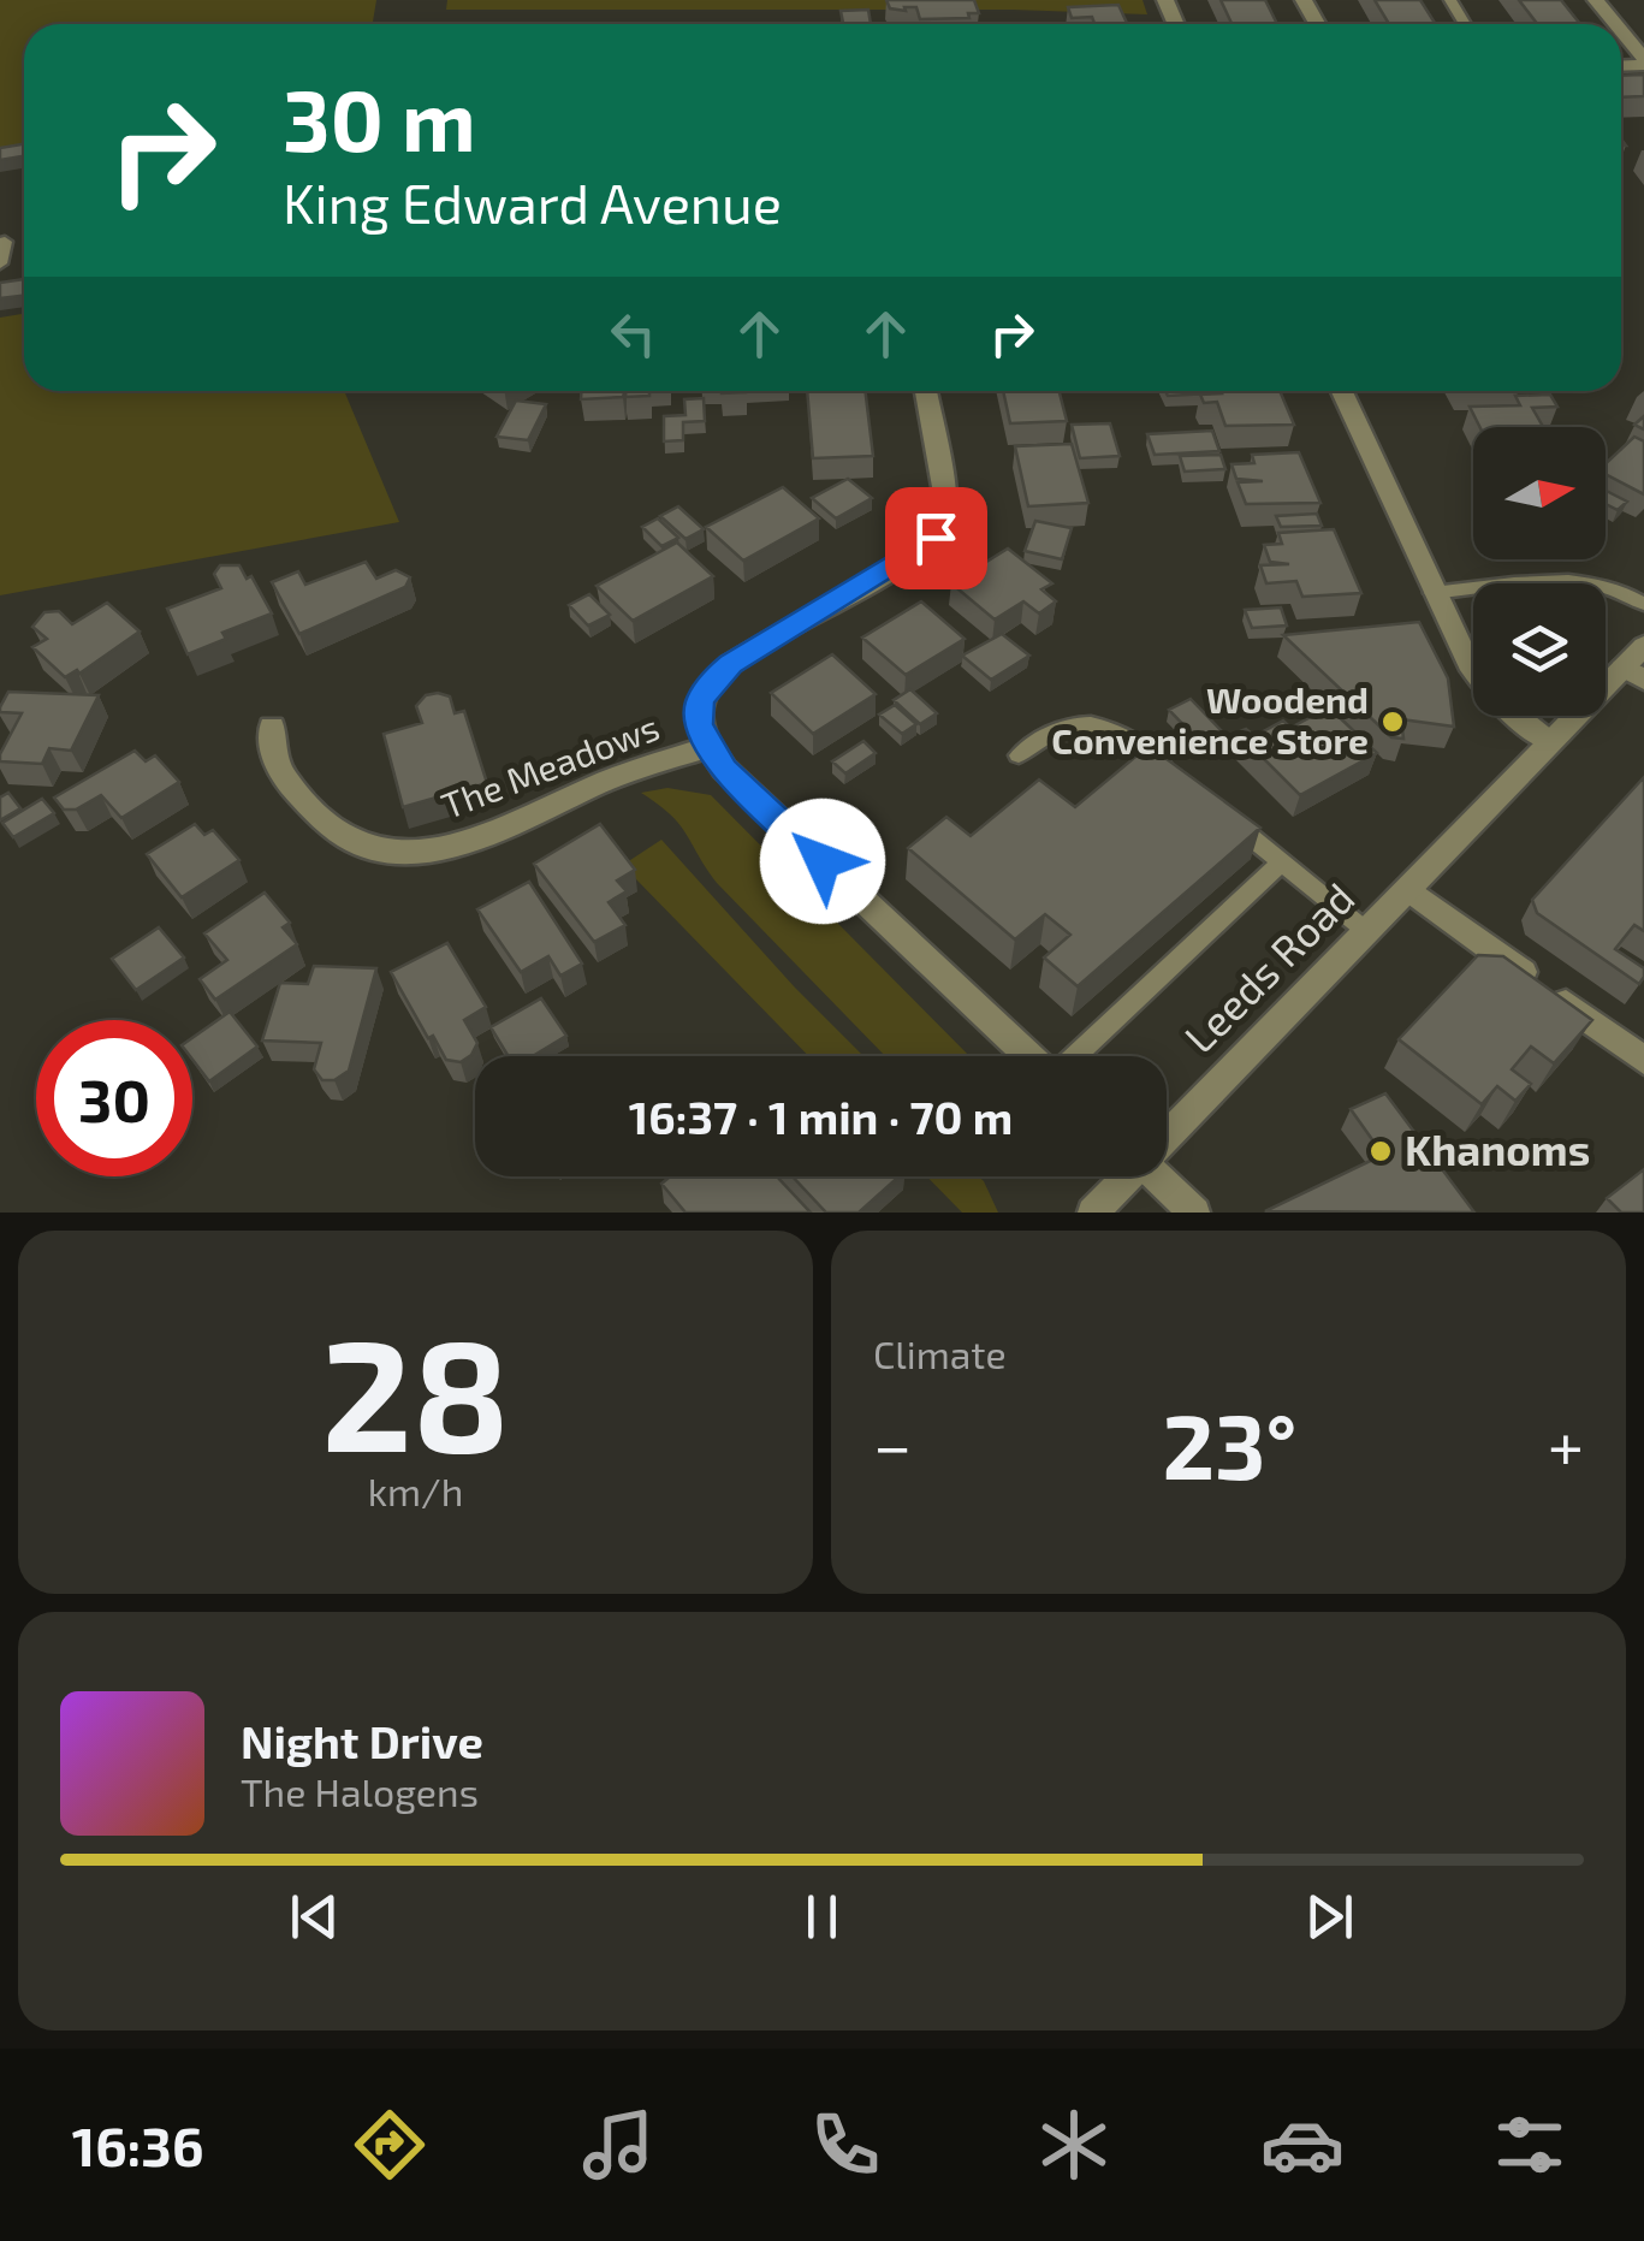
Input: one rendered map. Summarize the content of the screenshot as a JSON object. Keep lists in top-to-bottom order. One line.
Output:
{"streets":{"street":["The Meadows","Leeds Road"]},"places":["Woodend Convenience Store","Khanoms"],"north":"right","page":{"turn":["30 m","King Edward Avenue"],"limit":"30","trip":"16:37 · 1 min · 70 m","tile":[["28","km/h"],"Climate"],"heat":["−","23°","+"],"song":["Night Drive","The Halogens"],"tabs":"16:36"}}
